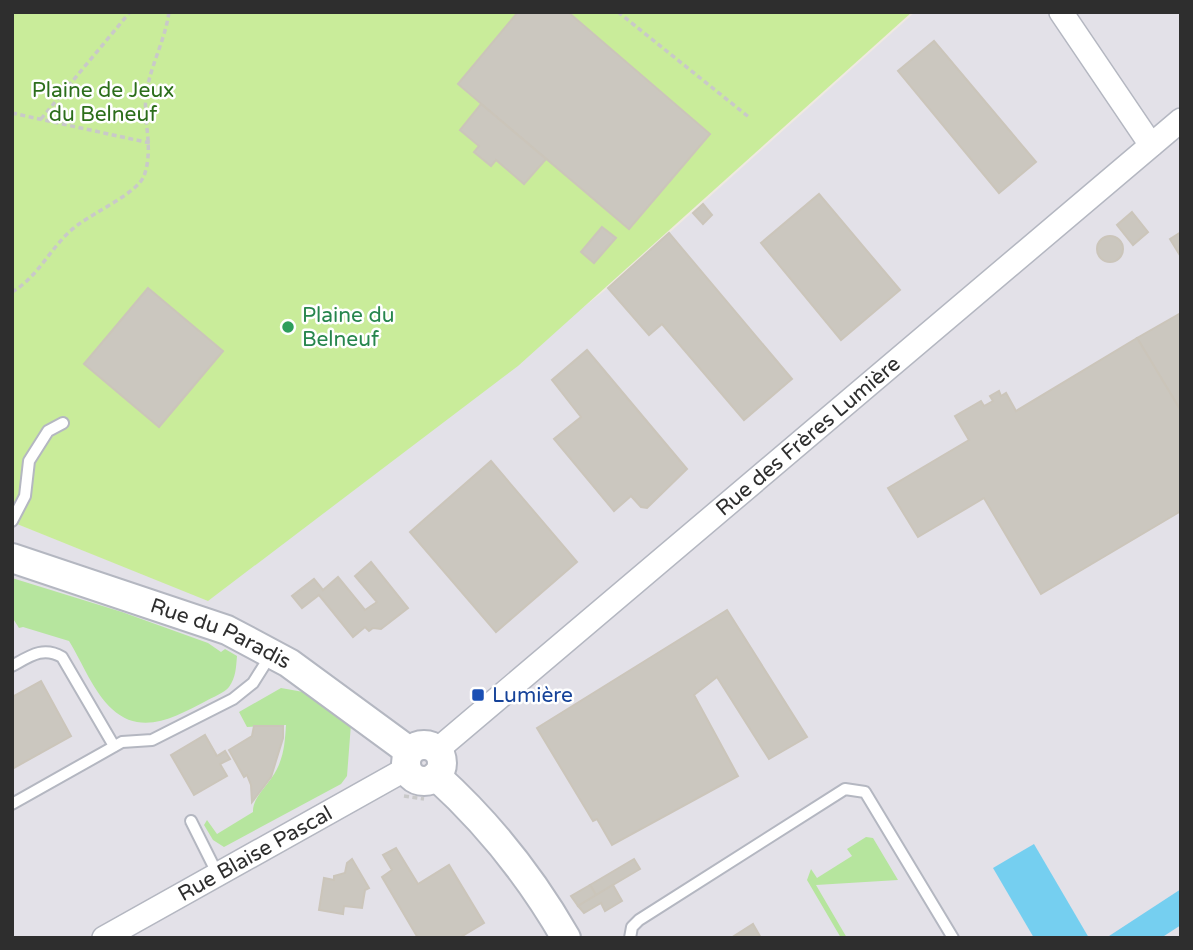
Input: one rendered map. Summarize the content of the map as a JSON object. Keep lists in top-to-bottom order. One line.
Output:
{"streets":{"street":["Rue des Frères Lumière","Rue du Paradis","Rue Blaise Pascal"]},"crossings":[["Rue du Paradis","Rue Blaise Pascal"]],"parks":["Plaine de Jeux du Belneuf"],"places":{"other":["Plaine du Belneuf"],"transit":["Lumière"]}}
